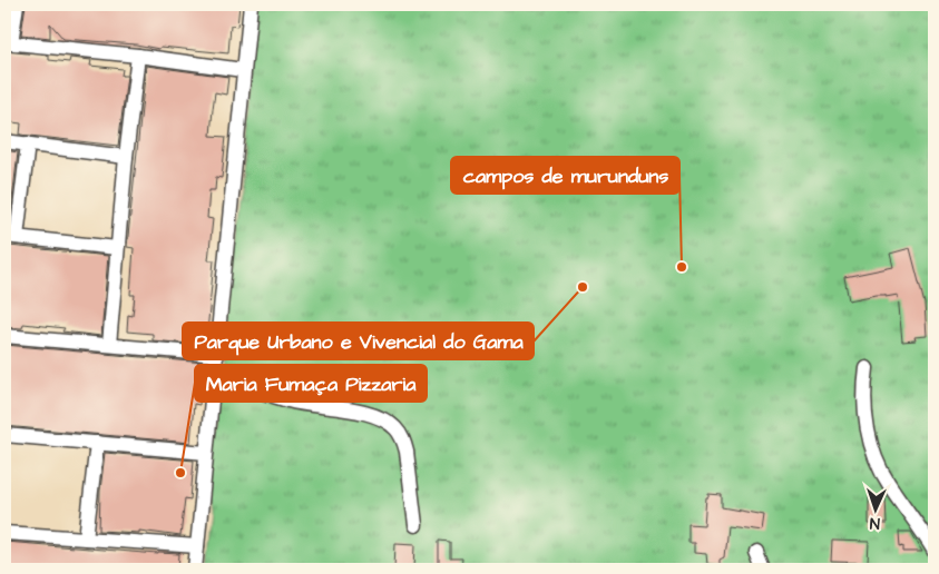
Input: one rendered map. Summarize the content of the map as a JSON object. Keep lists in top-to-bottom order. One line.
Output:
{"places":["campos de murunduns","Parque Urbano e Vivencial do Gama","Maria Fumaça Pizzaria"],"north":"bottom"}
